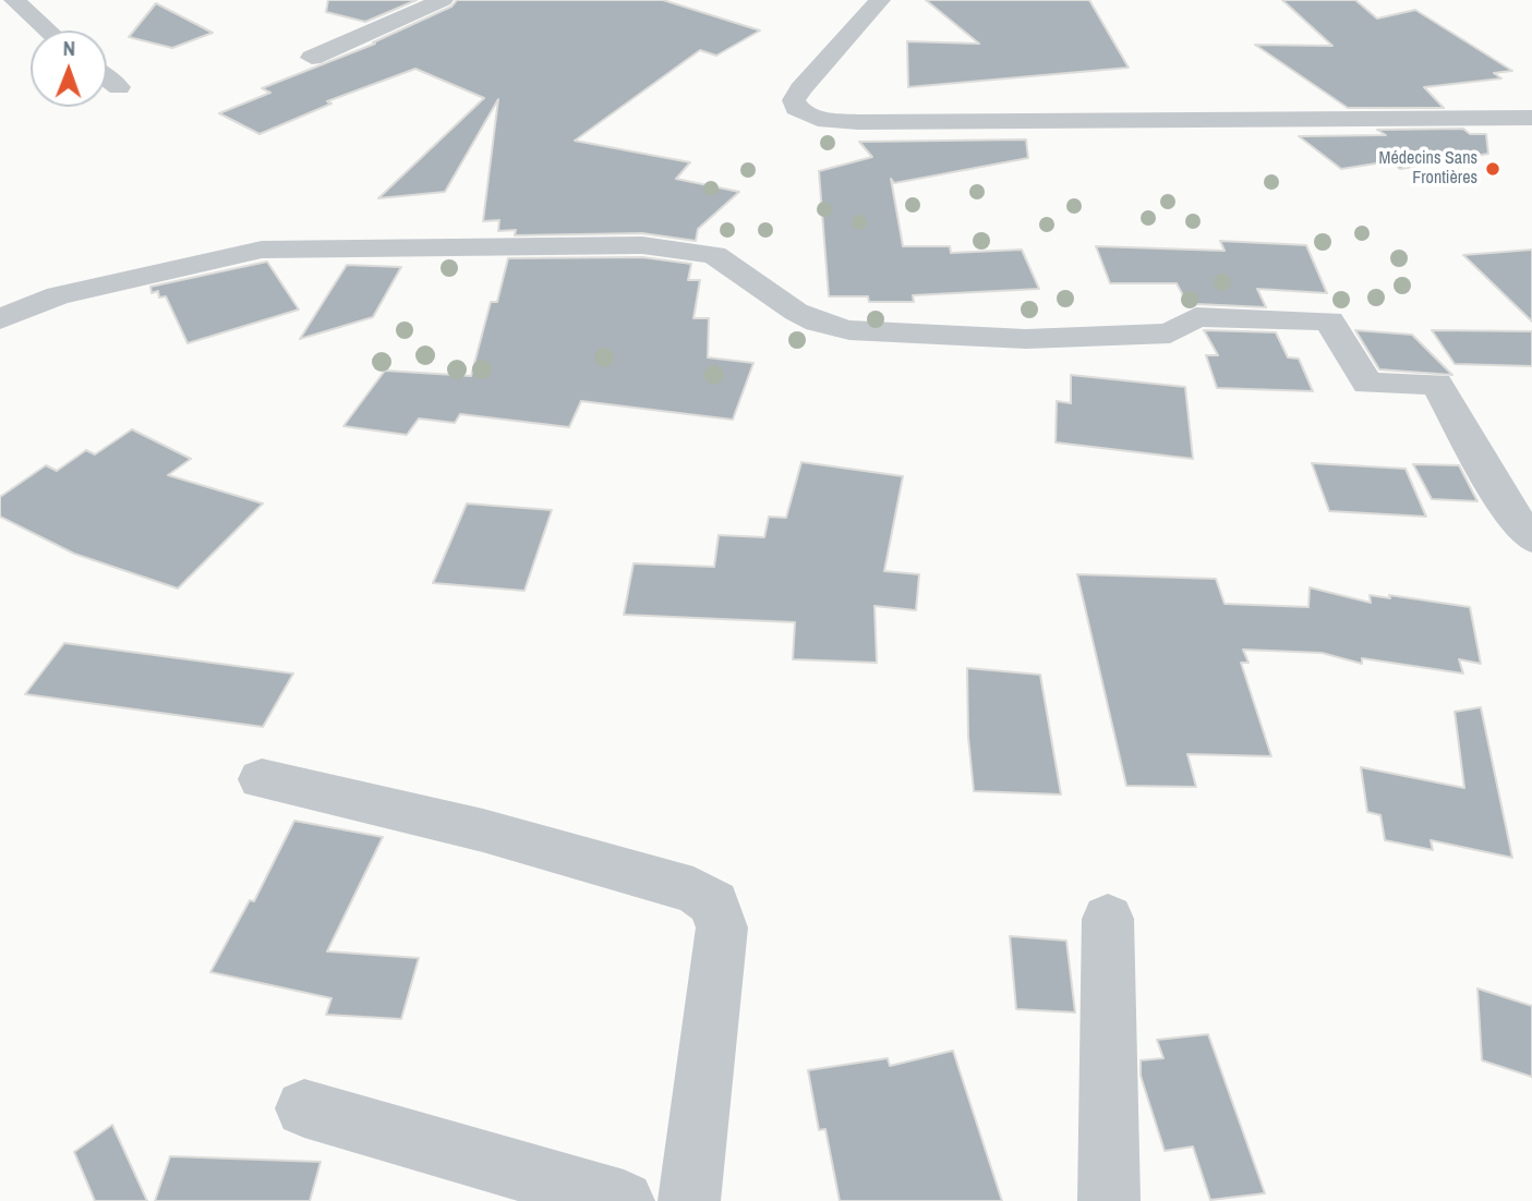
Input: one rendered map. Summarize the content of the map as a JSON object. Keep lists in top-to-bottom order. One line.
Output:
{"places":["Médecins Sans Frontières"],"north":"top"}
